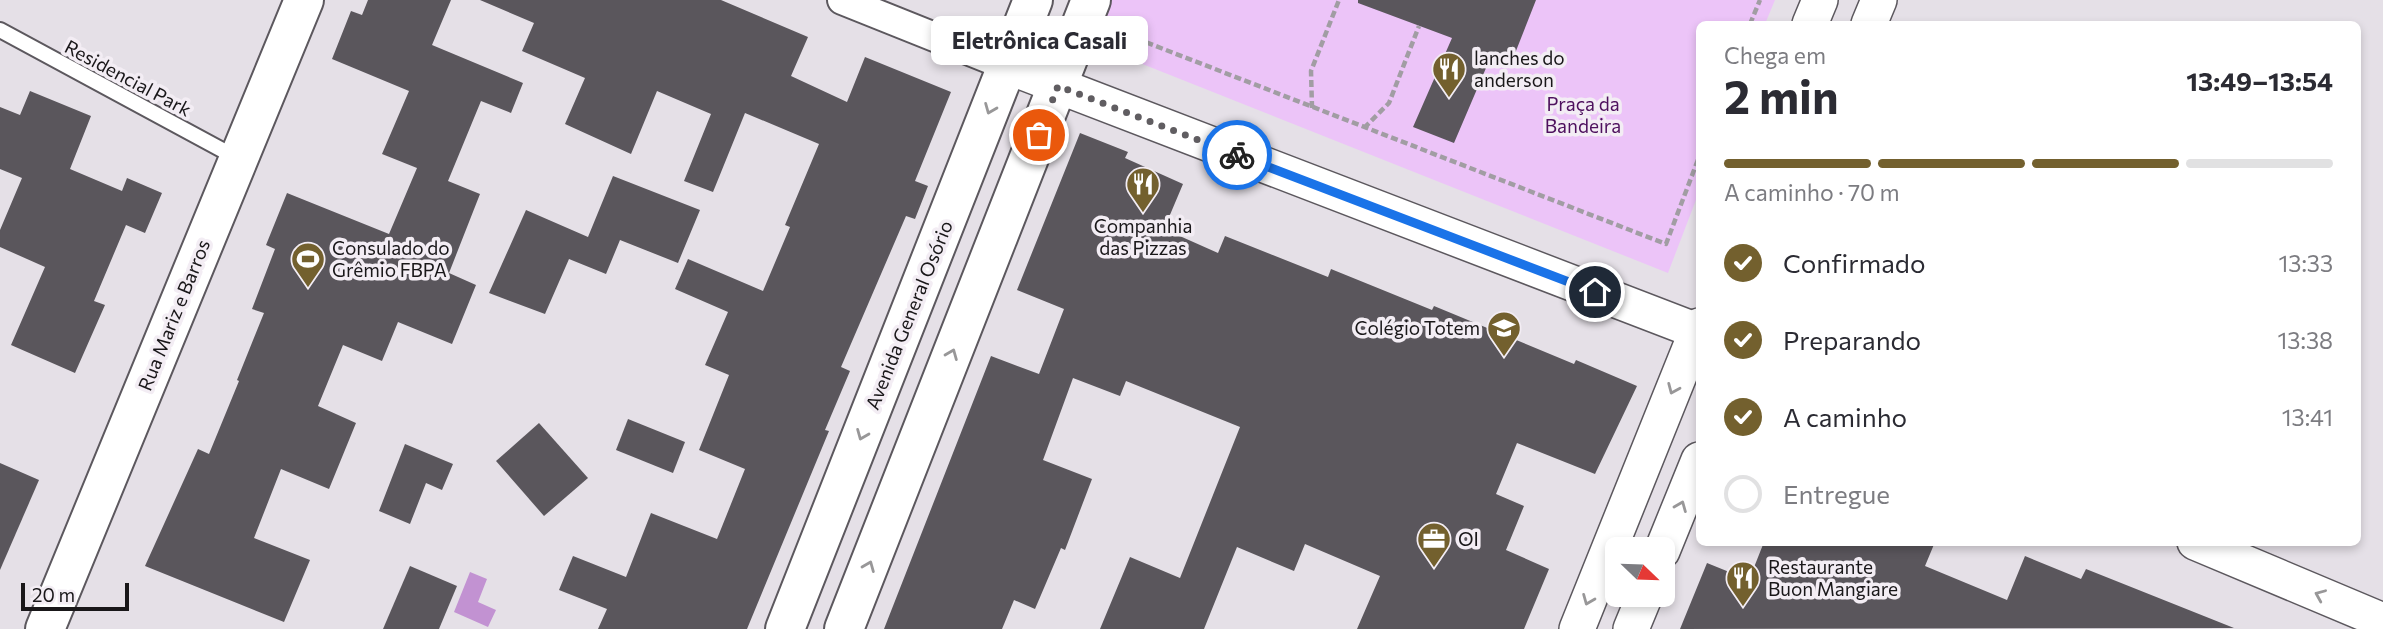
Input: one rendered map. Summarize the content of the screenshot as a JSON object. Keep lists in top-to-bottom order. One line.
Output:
{"streets":{"main road":["Rua Mariz e Barros","Avenida General Osório"],"lane":["Residencial Park"]},"crossings":[["Residencial Park","Rua Mariz e Barros"]],"parks":["Praça da Bandeira"],"places":{"restaurant":["lanches do anderson","Companhia das Pizzas","Restaurante Buon Mangiare"],"other":["Eletrônica Casali"],"sports":["Consulado do Grêmio FBPA"],"school or university":["Colégio Totem"],"office":["OI"]},"scale_bar":"20 m","north":"bottom right","page":{"bubble":"Eletrônica Casali","heading":["2 min","Chega em","13:49–13:54"],"bar":"A caminho · 70 m","list":[["Confirmado","13:33"],["Preparando","13:38"],["A caminho","13:41"],"Entregue"],"scale":"20 m"}}
